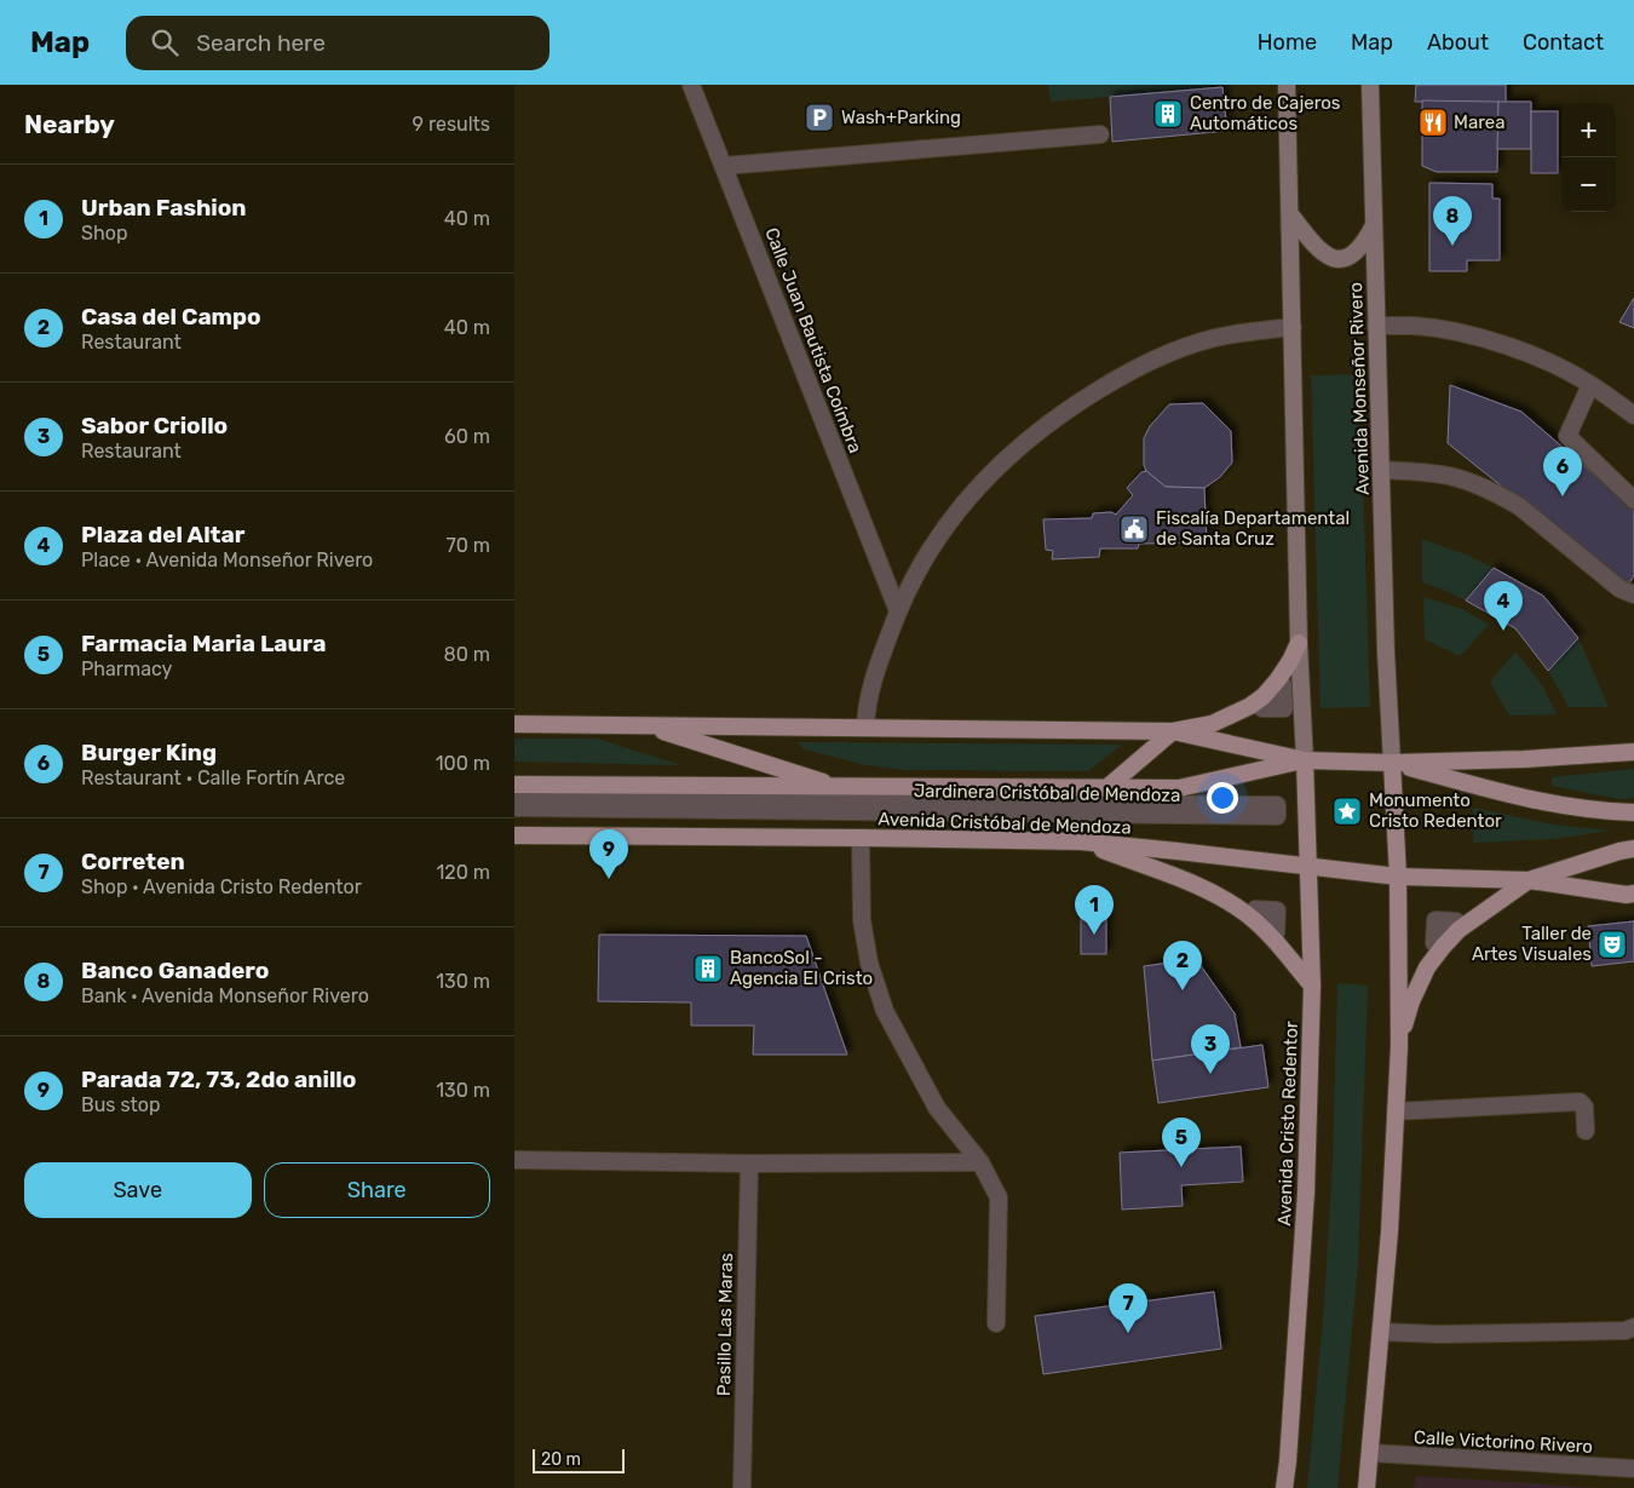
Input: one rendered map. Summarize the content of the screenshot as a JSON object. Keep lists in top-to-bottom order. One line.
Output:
{"streets":{"main road":["Avenida Monseñor Rivero","Avenida Cristóbal de Mendoza","Avenida Cristo Redentor"],"street":["Calle Juan Bautista Coímbra","Jardinera Cristóbal de Mendoza","Pasillo Las Maras","Calle Victorino Rivero"]},"crossings":[["Avenida Monseñor Rivero","Avenida Cristóbal de Mendoza"],["Avenida Cristóbal de Mendoza","Avenida Cristo Redentor"]],"places":{"building":["Centro de Cajeros Automáticos","BancoSol - Agencia El Cristo"],"parking":["Wash+Parking"],"restaurant":["Marea"],"public building":["Fiscalía Departamental de Santa Cruz"],"place":["Monumento Cristo Redentor"],"theatre":["Taller de Artes Visuales"]},"scale_bar":"20 m","page":{"header":"Map","search":"Search here","nav":["Home","Map","About","Contact"],"heading":["Nearby","9 results"],"map_buttons":["+","−"],"list":[{"mark":"1","name":"Urban Fashion","note":"Shop","value":"40 m"},{"mark":"2","name":"Casa del Campo","note":"Restaurant","value":"40 m"},{"mark":"3","name":"Sabor Criollo","note":"Restaurant","value":"60 m"},{"mark":"4","name":"Plaza del Altar","note":"Place · Avenida Monseñor Rivero","value":"70 m"},{"mark":"5","name":"Farmacia Maria Laura","note":"Pharmacy","value":"80 m"},{"mark":"6","name":"Burger King","note":"Restaurant · Calle Fortín Arce","value":"100 m"},{"mark":"7","name":"Correten","note":"Shop · Avenida Cristo Redentor","value":"120 m"},{"mark":"8","name":"Banco Ganadero","note":"Bank · Avenida Monseñor Rivero","value":"130 m"},{"mark":"9","name":"Parada 72, 73, 2do anillo","note":"Bus stop","value":"130 m"}],"pins":["8","6","4","9","1","2","3","5","7"],"buttons":["Save","Share"],"scale":"20 m"}}
